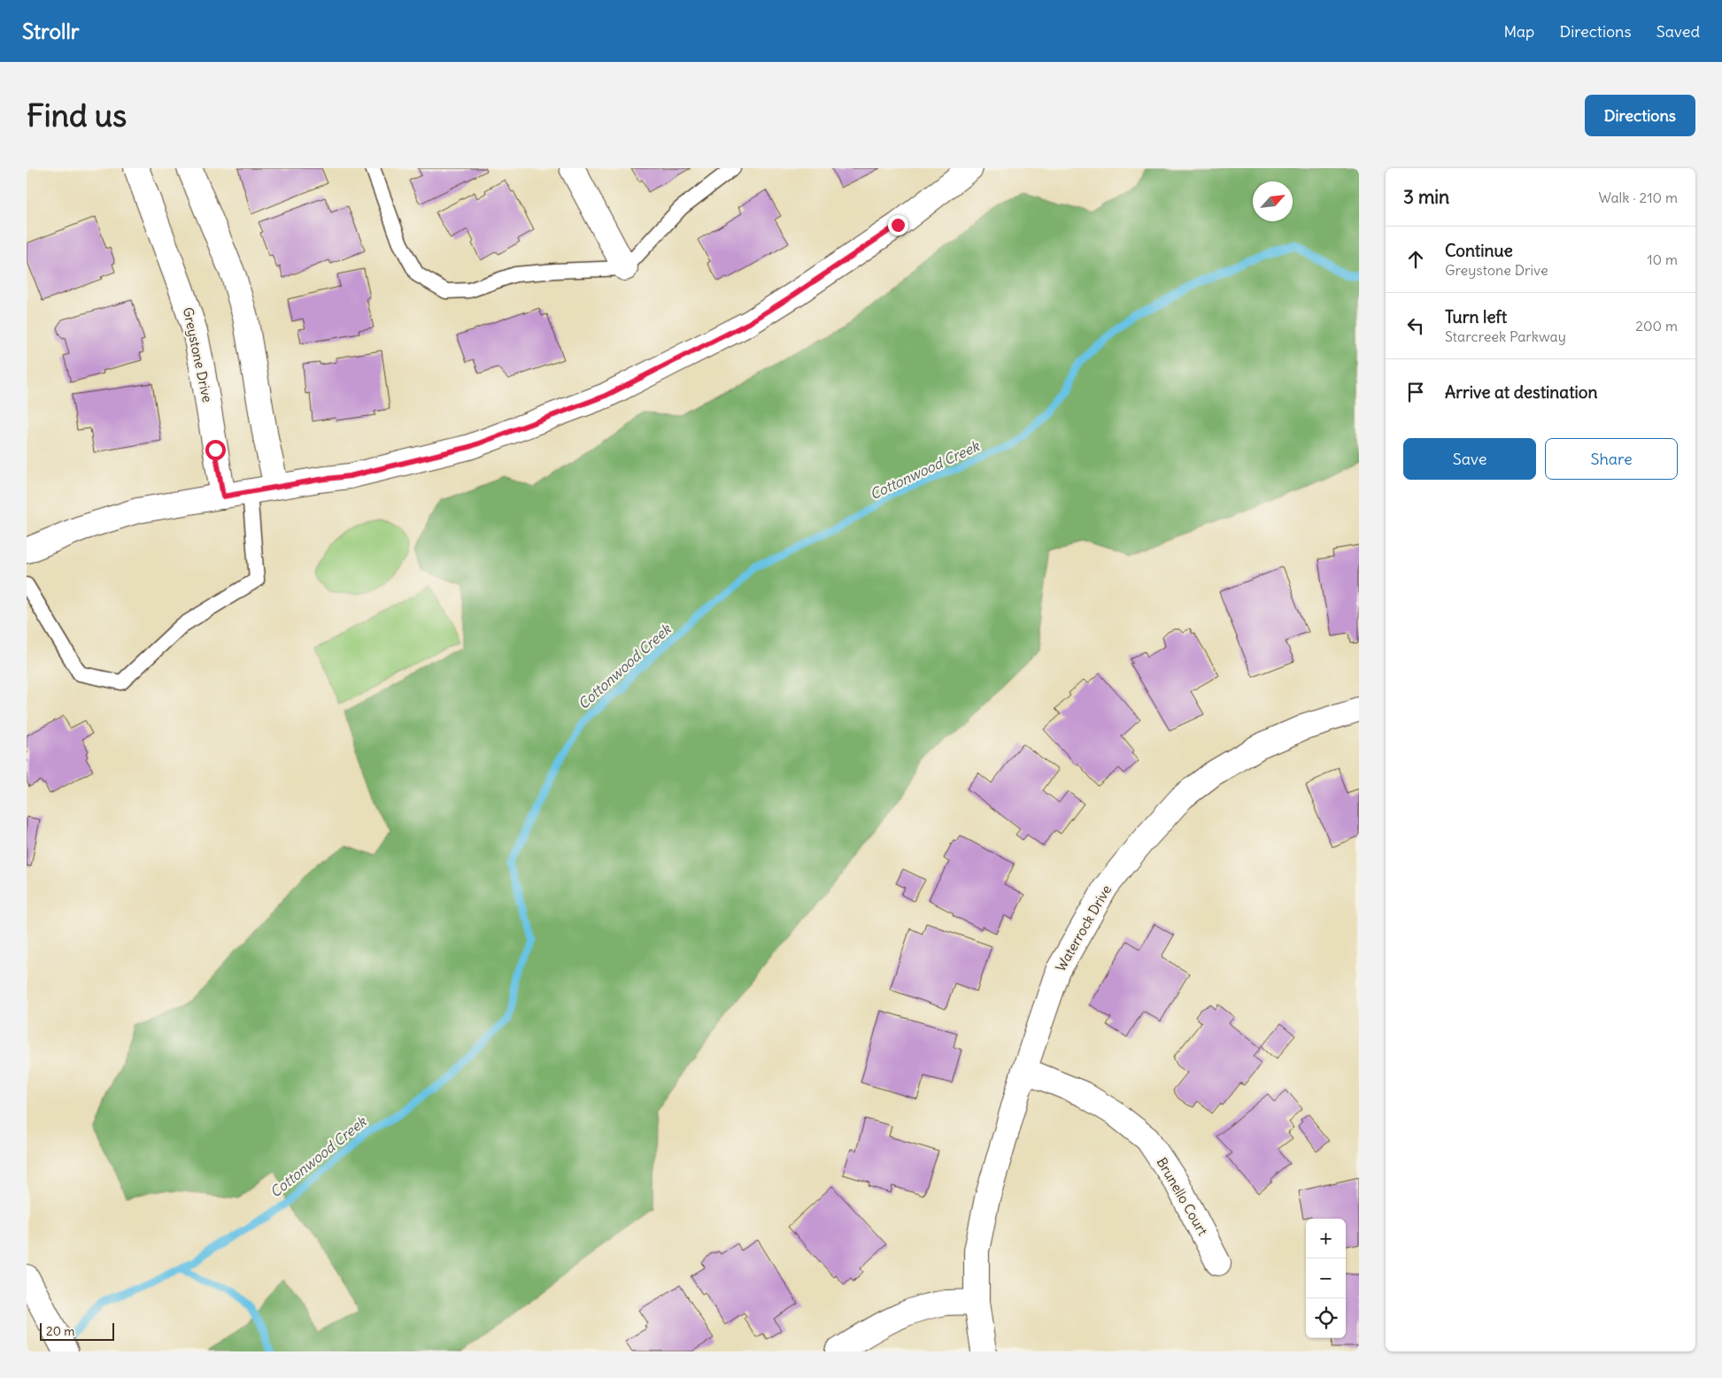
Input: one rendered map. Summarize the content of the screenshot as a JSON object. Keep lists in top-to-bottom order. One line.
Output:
{"streets":{"street":["Greystone Drive","Waterrock Drive","Brunello Court"]},"crossings":[["Waterrock Drive","Brunello Court"]],"water":["Cottonwood Creek"],"scale_bar":"20 m","north":"top right","page":{"header":"Strollr","nav":["Map","Directions","Saved"],"buttons":["Directions",["Save","Share"]],"title":"Find us","heading":["3 min","Walk · 210 m"],"list":[["Continue","Greystone Drive","10 m"],["Turn left","Starcreek Parkway","200 m"],"Arrive at destination"],"map_buttons":["+","−"],"scale":"20 m"}}
